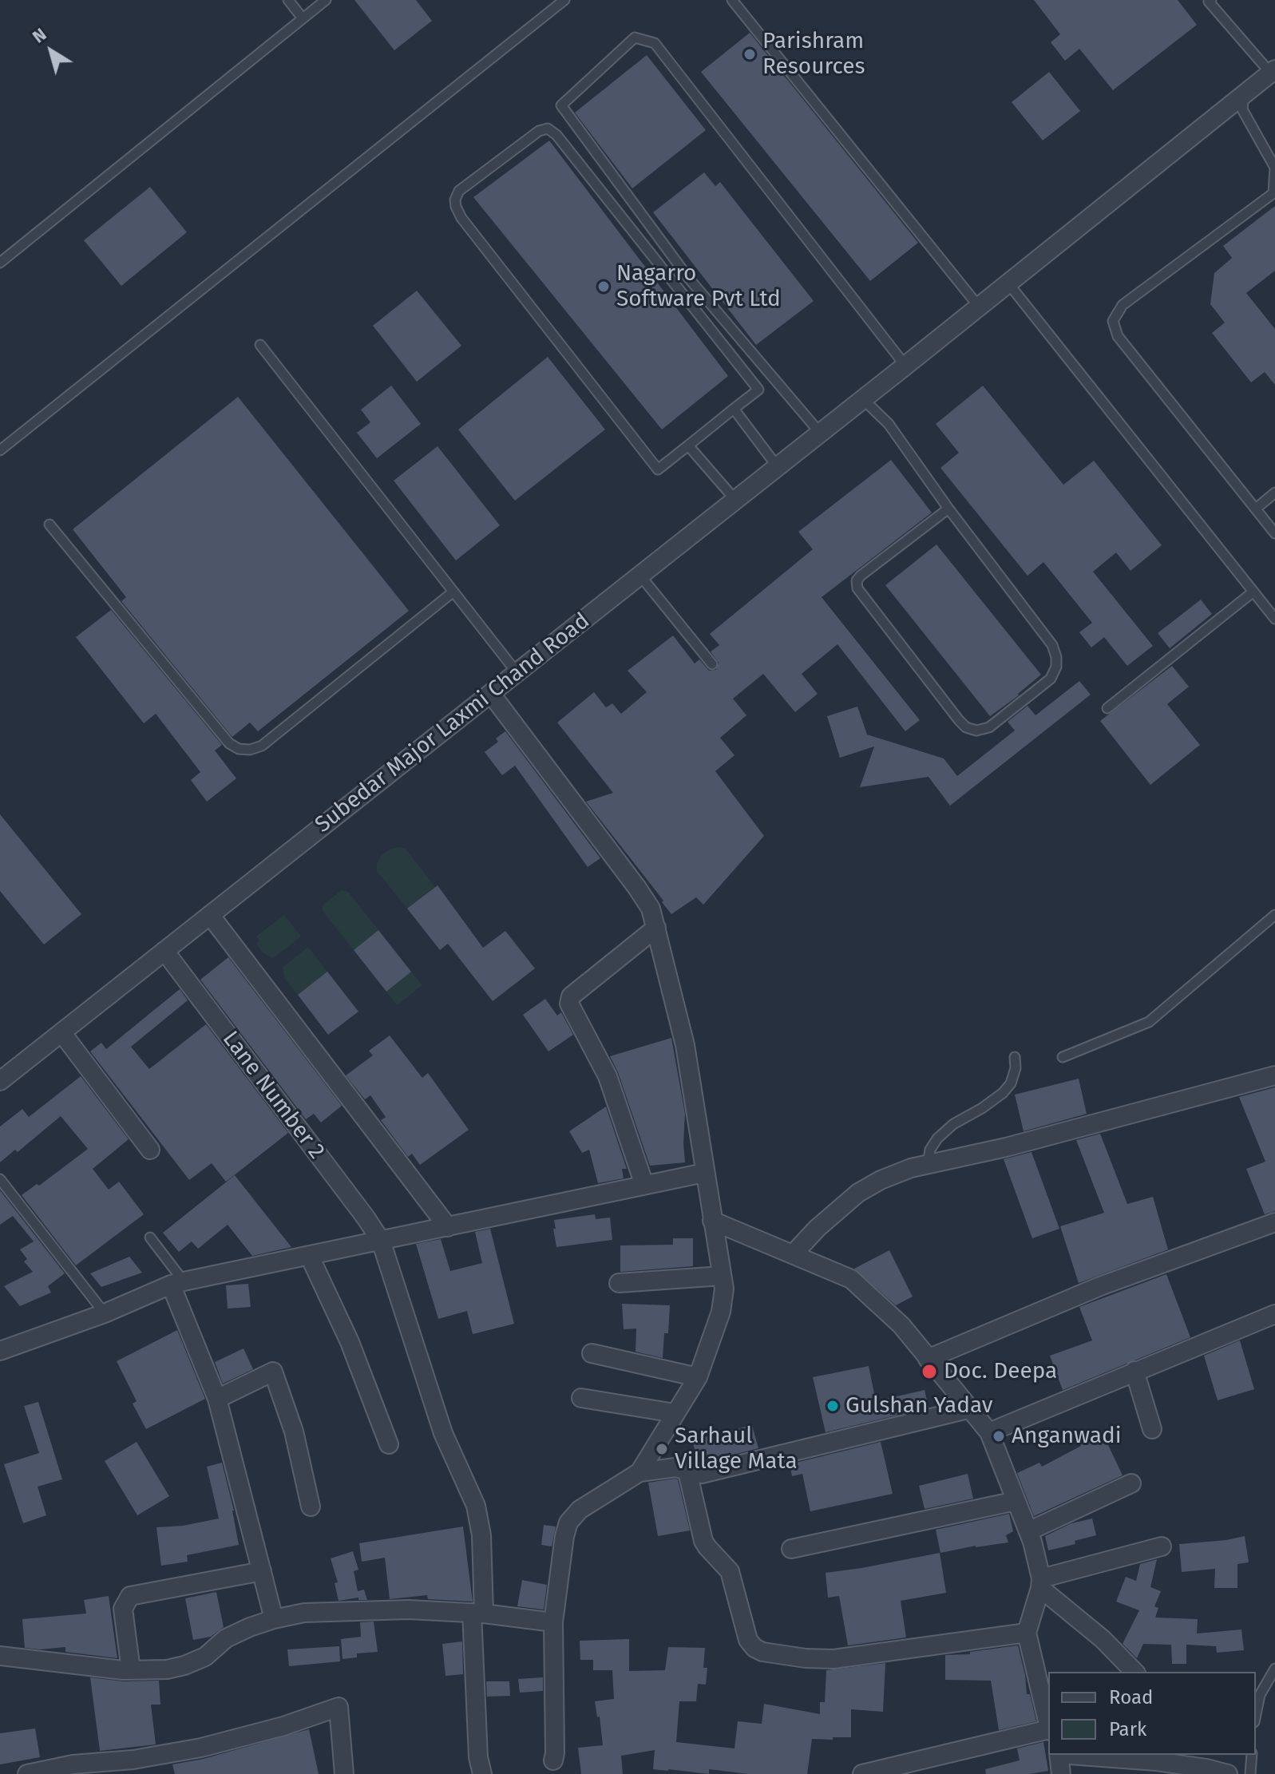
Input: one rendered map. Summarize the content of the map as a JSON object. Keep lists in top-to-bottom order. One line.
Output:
{"streets":{"street":["Subedar Major Laxmi Chand Road","Lane Number 2"]},"crossings":[["Subedar Major Laxmi Chand Road","Lane Number 2"]],"places":["Parishram Resources","Nagarro Software Pvt Ltd","Doc. Deepa","Gulshan Yadav","Anganwadi","Sarhaul Village Mata"],"legend":["Road","Park"],"north":"top left"}
